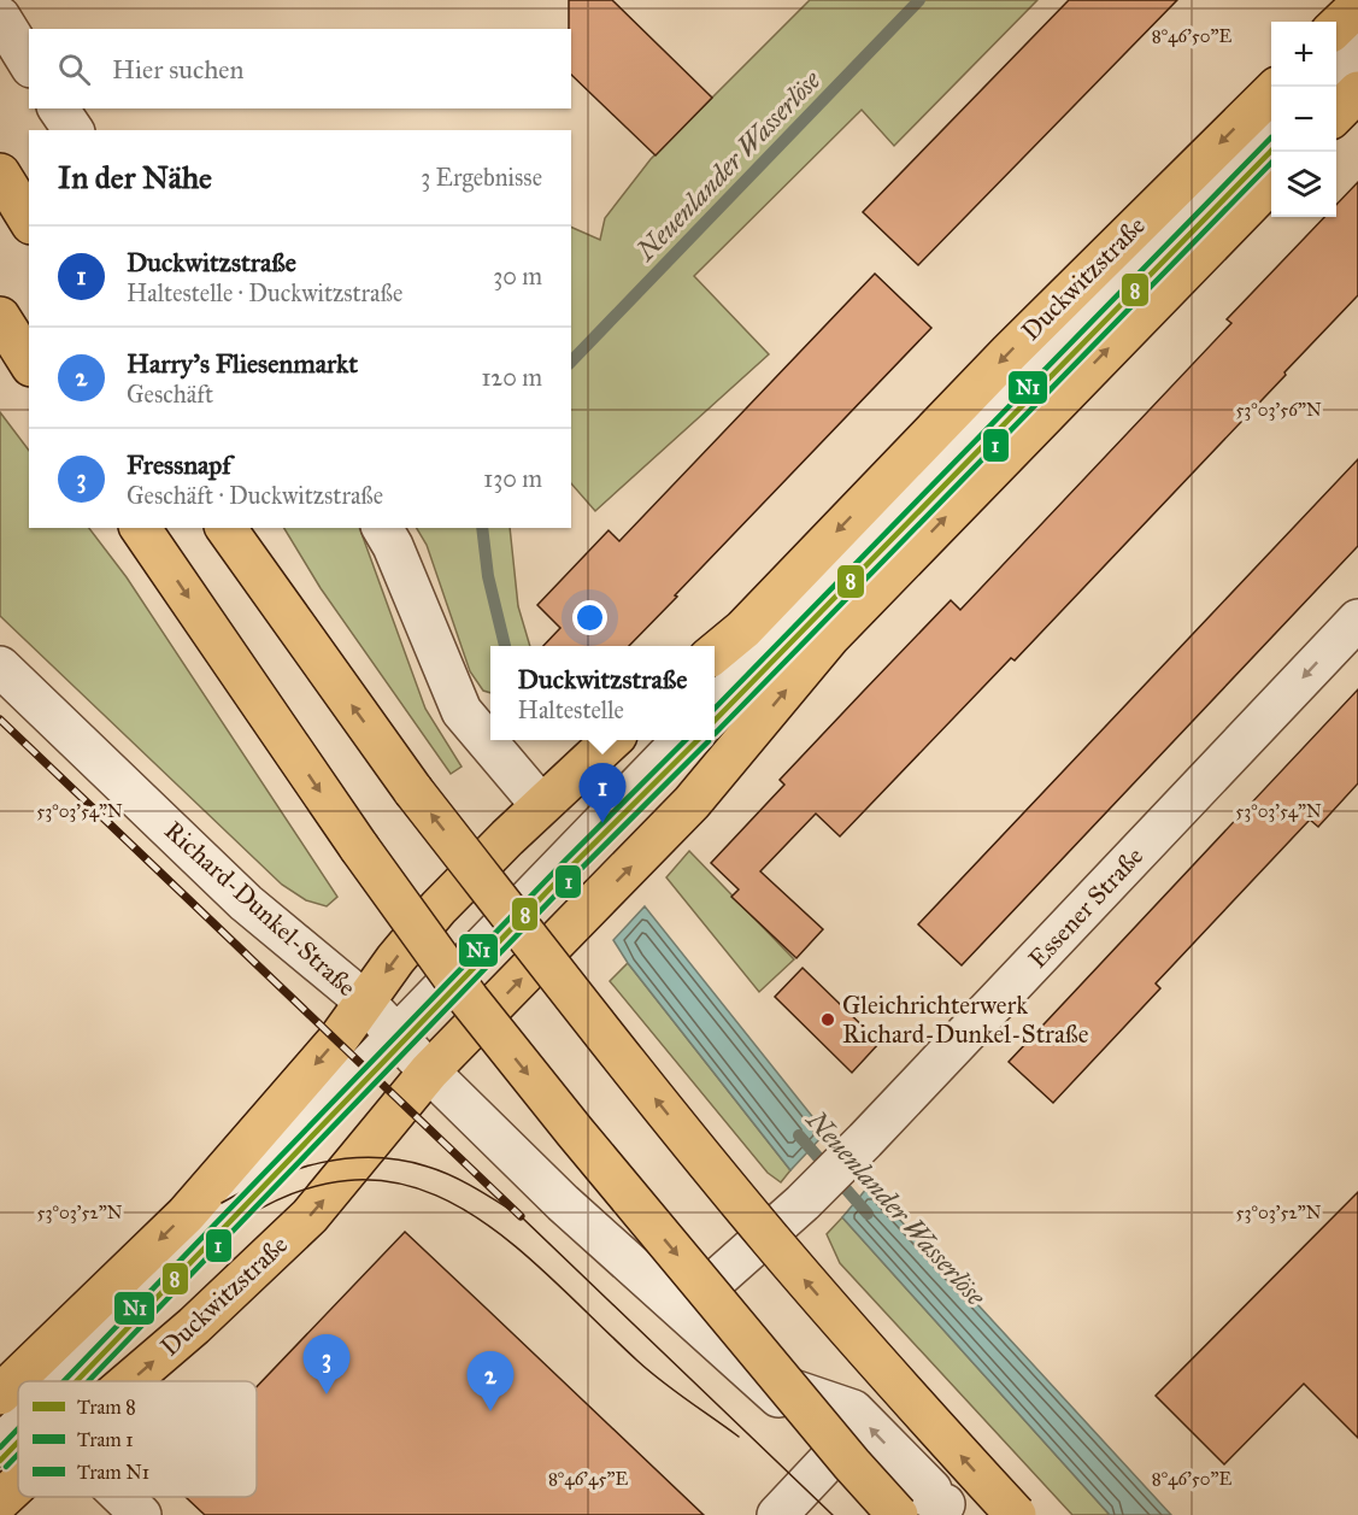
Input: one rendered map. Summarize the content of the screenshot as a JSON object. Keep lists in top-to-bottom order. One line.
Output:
{"streets":{"main road":["Duckwitzstraße"],"street":["Essener Straße","Richard-Dunkel-Straße"]},"one_way":["Essener Straße"],"water":["Neuenlander Wasserlöse"],"places":["Gleichrichterwerk Richard-Dunkel-Straße"],"lines":["tram line N1","tram line 8","tram line 1"],"legend":["Tram 8","Tram 1","Tram N1"],"page":{"map_buttons":["+","−"],"search":"Hier suchen","heading":["In der Nähe","3 Ergebnisse"],"list":[{"mark":"1","name":"Duckwitzstraße","note":"Haltestelle · Duckwitzstraße","value":"30 m"},{"mark":"2","name":"Harry's Fliesenmarkt","note":"Geschäft","value":"120 m"},{"mark":"3","name":"Fressnapf","note":"Geschäft · Duckwitzstraße","value":"130 m"}],"popup":["Duckwitzstraße","Haltestelle"],"pins":["1","3","2"]},"coordinates":["8°46'50\"E","53°03'56\"N","53°03'54\"N","53°03'52\"N","8°46'45\"E"]}
